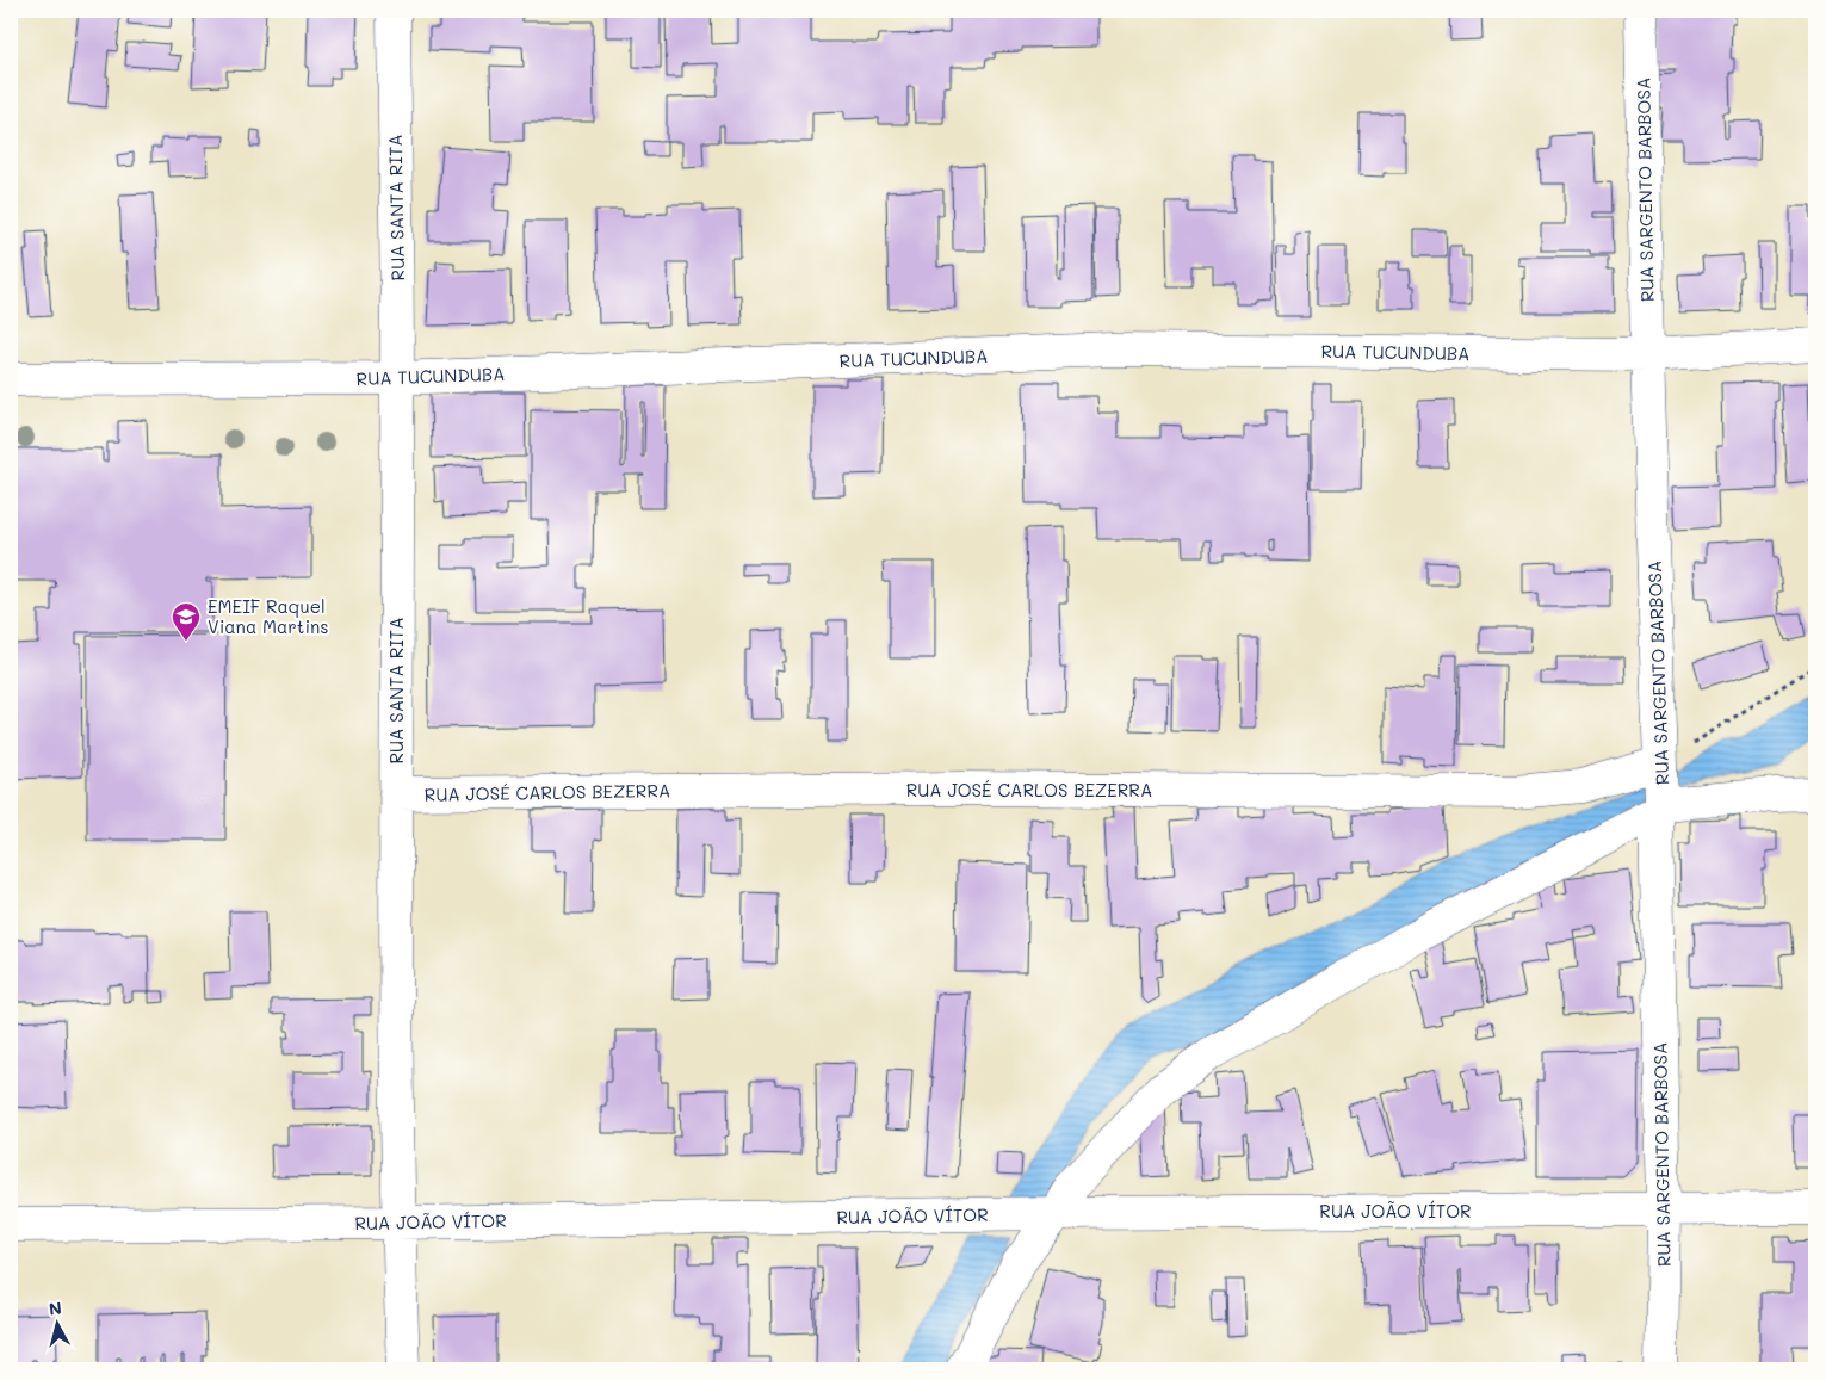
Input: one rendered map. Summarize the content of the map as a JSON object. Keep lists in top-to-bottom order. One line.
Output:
{"streets":{"street":["RUA SARGENTO BARBOSA","RUA SANTA RITA","RUA TUCUNDUBA","RUA JOSÉ CARLOS BEZERRA","RUA JOÃO VÍTOR"]},"crossings":[["RUA SARGENTO BARBOSA","RUA TUCUNDUBA"],["RUA SARGENTO BARBOSA","RUA JOSÉ CARLOS BEZERRA"],["RUA SARGENTO BARBOSA","RUA JOÃO VÍTOR"],["RUA SANTA RITA","RUA TUCUNDUBA"],["RUA SANTA RITA","RUA JOSÉ CARLOS BEZERRA"],["RUA SANTA RITA","RUA JOÃO VÍTOR"]],"places":{"school or university":["EMEIF Raquel Viana Martins"]},"north":"top"}
